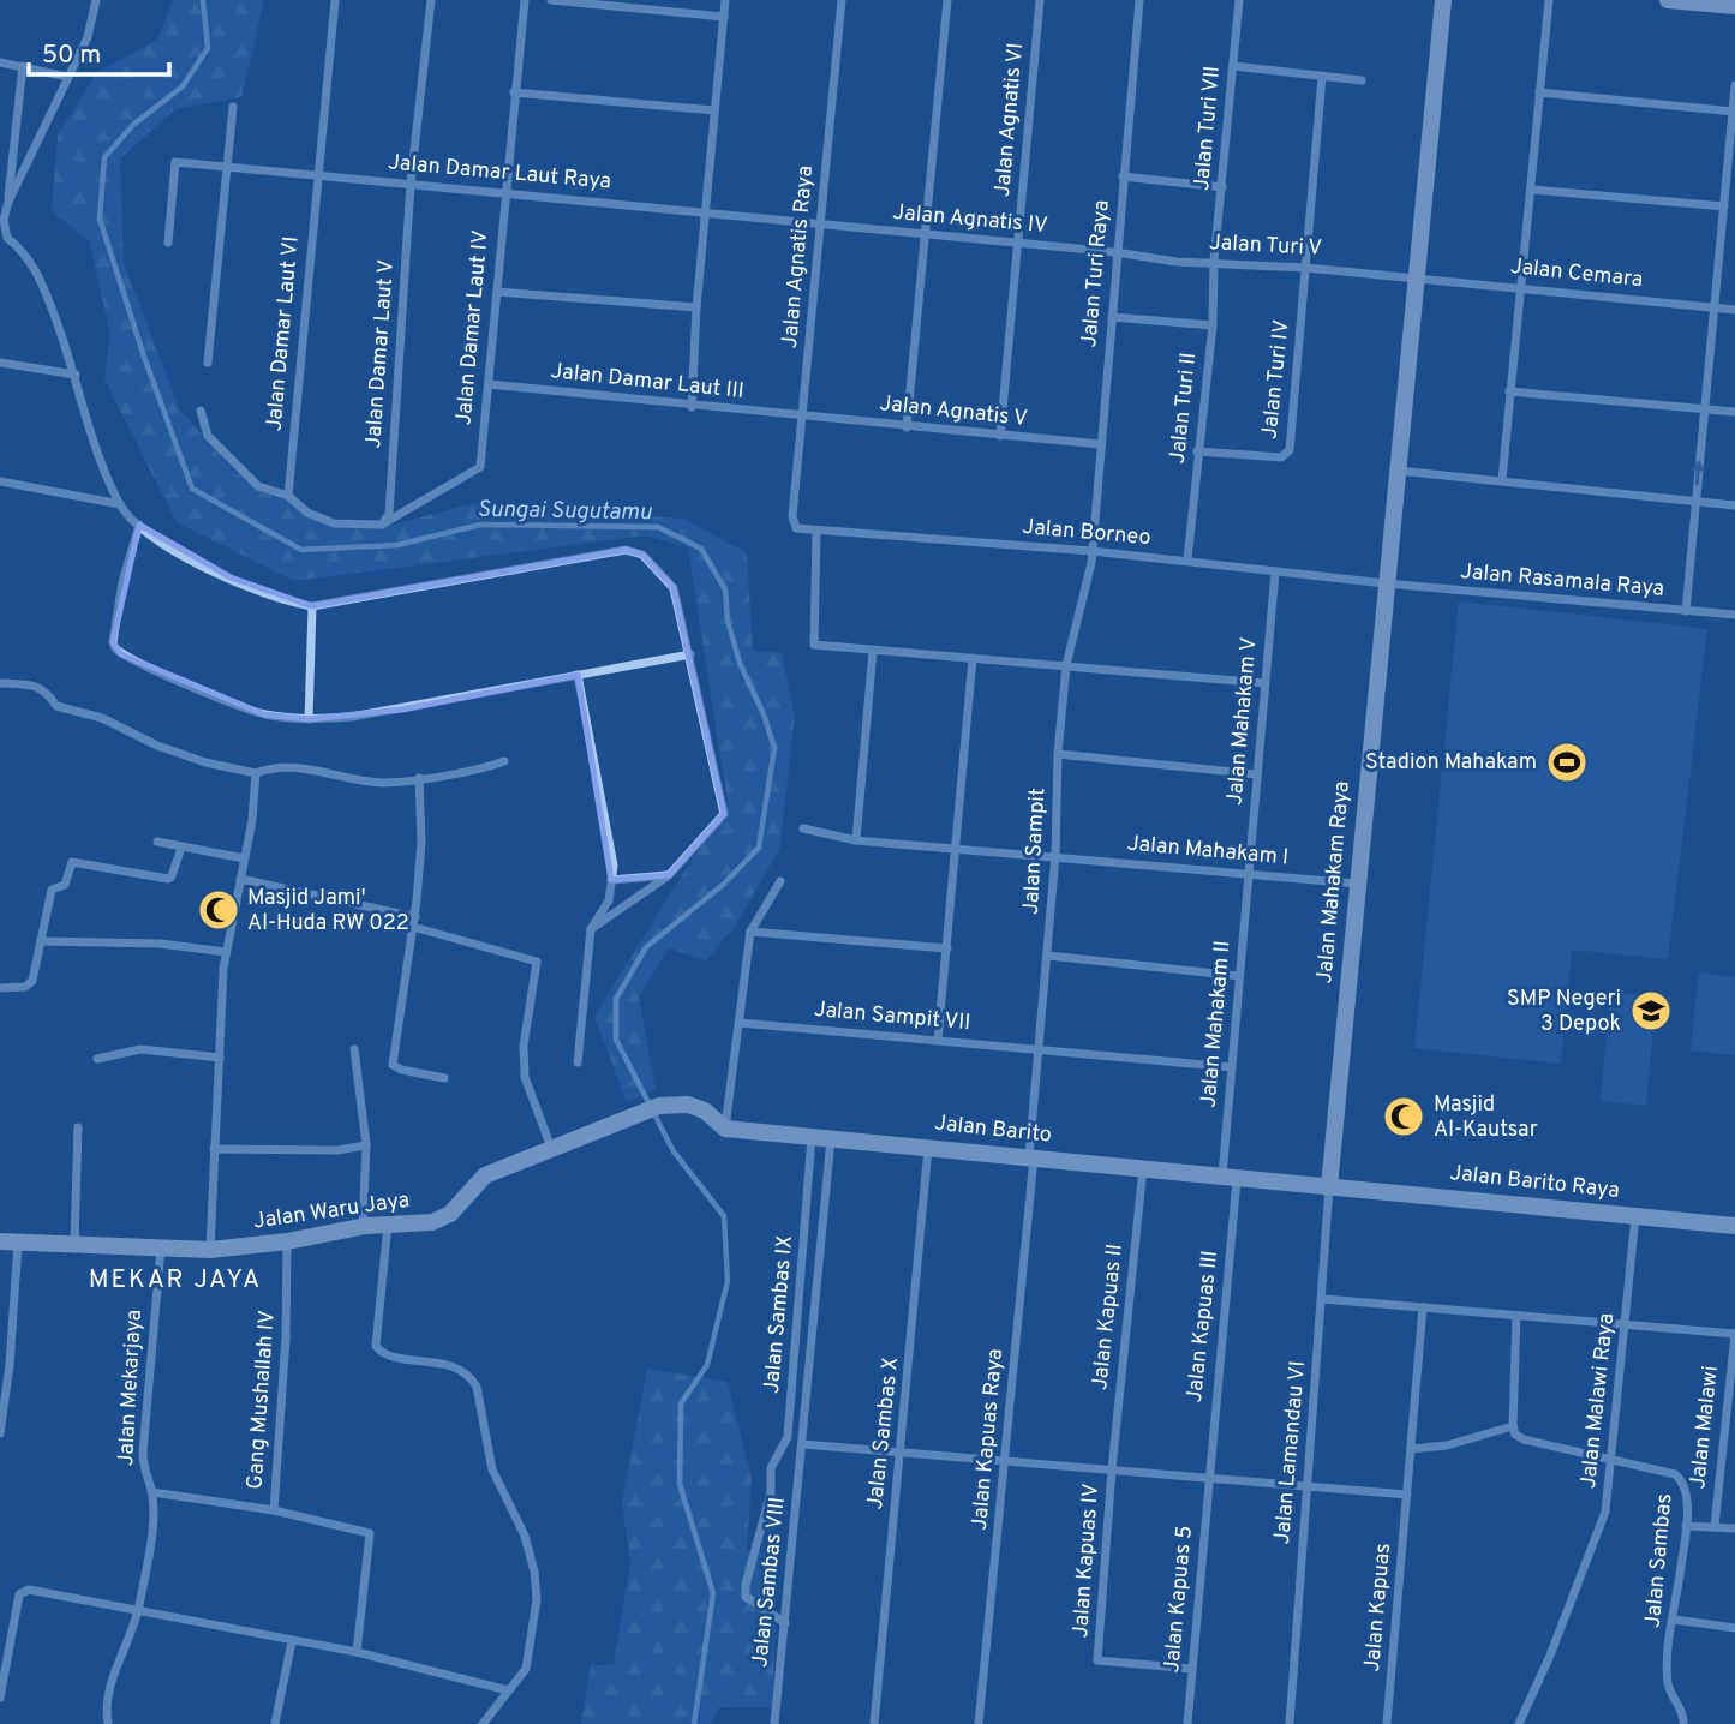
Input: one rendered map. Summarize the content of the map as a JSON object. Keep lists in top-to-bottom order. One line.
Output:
{"streets":{"street":["Jalan Agnatis VI","Jalan Turi VII","Jalan Damar Laut Raya","Jalan Agnatis IV","Jalan Turi V","Jalan Agnatis Raya","Jalan Turi Raya","Jalan Cemara","Jalan Damar Laut IV","Jalan Damar Laut VI","Jalan Damar Laut V","Jalan Turi IV","Jalan Damar Laut III","Jalan Turi II","Jalan Agnatis V","Jalan Borneo","Jalan Rasamala Raya","Jalan Mahakam V","Jalan Sampit","Jalan Mahakam I","Jalan Mahakam Raya","Jalan Sampit VII","Jalan Mahakam II","Jalan Barito","Jalan Barito Raya","Jalan Waru Jaya","Jalan Sambas IX","Jalan Kapuas II","Jalan Kapuas III","Jalan Mekarjaya","Gang Mushallah IV","Jalan Malawi Raya","Jalan Malawi","Jalan Sambas X","Jalan Kapuas Raya","Jalan Lamandau VI","Jalan Kapuas IV","Jalan Sambas","Jalan Sambas VIII","Jalan Kapuas 5","Jalan Kapuas"]},"crossings":[["Jalan Agnatis VI","Jalan Agnatis IV"],["Jalan Agnatis VI","Jalan Agnatis V"],["Jalan Turi VII","Jalan Turi V"],["Jalan Turi VII","Jalan Turi II"],["Jalan Damar Laut Raya","Jalan Agnatis IV"],["Jalan Damar Laut Raya","Jalan Agnatis Raya"],["Jalan Damar Laut Raya","Jalan Damar Laut IV"],["Jalan Damar Laut Raya","Jalan Damar Laut VI"],["Jalan Damar Laut Raya","Jalan Damar Laut V"],["Jalan Agnatis IV","Jalan Turi V"],["Jalan Agnatis IV","Jalan Agnatis Raya"],["Jalan Agnatis IV","Jalan Turi Raya"],["Jalan Turi V","Jalan Turi Raya"],["Jalan Turi V","Jalan Cemara"],["Jalan Turi V","Jalan Turi IV"],["Jalan Turi V","Jalan Turi II"],["Jalan Turi V","Jalan Mahakam Raya"],["Jalan Agnatis Raya","Jalan Damar Laut III"],["Jalan Agnatis Raya","Jalan Agnatis V"],["Jalan Agnatis Raya","Jalan Borneo"],["Jalan Turi Raya","Jalan Agnatis V"],["Jalan Turi Raya","Jalan Borneo"],["Jalan Turi Raya","Jalan Sampit"],["Jalan Cemara","Jalan Mahakam Raya"],["Jalan Damar Laut IV","Jalan Damar Laut V"],["Jalan Damar Laut IV","Jalan Damar Laut III"],["Jalan Turi IV","Jalan Turi II"],["Jalan Damar Laut III","Jalan Agnatis V"],["Jalan Turi II","Jalan Borneo"],["Jalan Borneo","Jalan Rasamala Raya"],["Jalan Borneo","Jalan Mahakam V"],["Jalan Borneo","Jalan Sampit"],["Jalan Borneo","Jalan Mahakam Raya"],["Jalan Rasamala Raya","Jalan Mahakam Raya"],["Jalan Mahakam V","Jalan Mahakam I"],["Jalan Mahakam V","Jalan Mahakam II"],["Jalan Sampit","Jalan Mahakam I"],["Jalan Sampit","Jalan Sampit VII"],["Jalan Sampit","Jalan Barito"],["Jalan Sampit","Jalan Kapuas Raya"],["Jalan Mahakam I","Jalan Mahakam Raya"],["Jalan Mahakam I","Jalan Mahakam II"],["Jalan Mahakam Raya","Jalan Barito"],["Jalan Mahakam Raya","Jalan Barito Raya"],["Jalan Mahakam Raya","Jalan Lamandau VI"],["Jalan Sampit VII","Jalan Mahakam II"],["Jalan Mahakam II","Jalan Barito"],["Jalan Mahakam II","Jalan Kapuas III"],["Jalan Barito","Jalan Barito Raya"],["Jalan Barito","Jalan Waru Jaya"],["Jalan Barito","Jalan Sambas IX"],["Jalan Barito","Jalan Kapuas II"],["Jalan Barito","Jalan Kapuas III"],["Jalan Barito","Jalan Sambas X"],["Jalan Barito","Jalan Kapuas Raya"],["Jalan Barito","Jalan Lamandau VI"],["Jalan Barito","Jalan Sambas VIII"],["Jalan Barito Raya","Jalan Malawi Raya"],["Jalan Barito Raya","Jalan Lamandau VI"],["Jalan Waru Jaya","Jalan Mekarjaya"],["Jalan Waru Jaya","Gang Mushallah IV"],["Jalan Sambas IX","Jalan Sambas VIII"],["Jalan Kapuas II","Jalan Kapuas IV"],["Jalan Kapuas III","Jalan Kapuas 5"],["Jalan Malawi Raya","Jalan Sambas"],["Jalan Kapuas IV","Jalan Kapuas 5"]],"districts":["MEKAR JAYA"],"water":["Sungai Sugutamu"],"places":{"sports":["Stadion Mahakam"],"mosque":["Masjid Jami' Al-Huda RW 022","Masjid Al-Kautsar"],"school or university":["SMP Negeri 3 Depok"]},"scale_bar":"50 m"}
